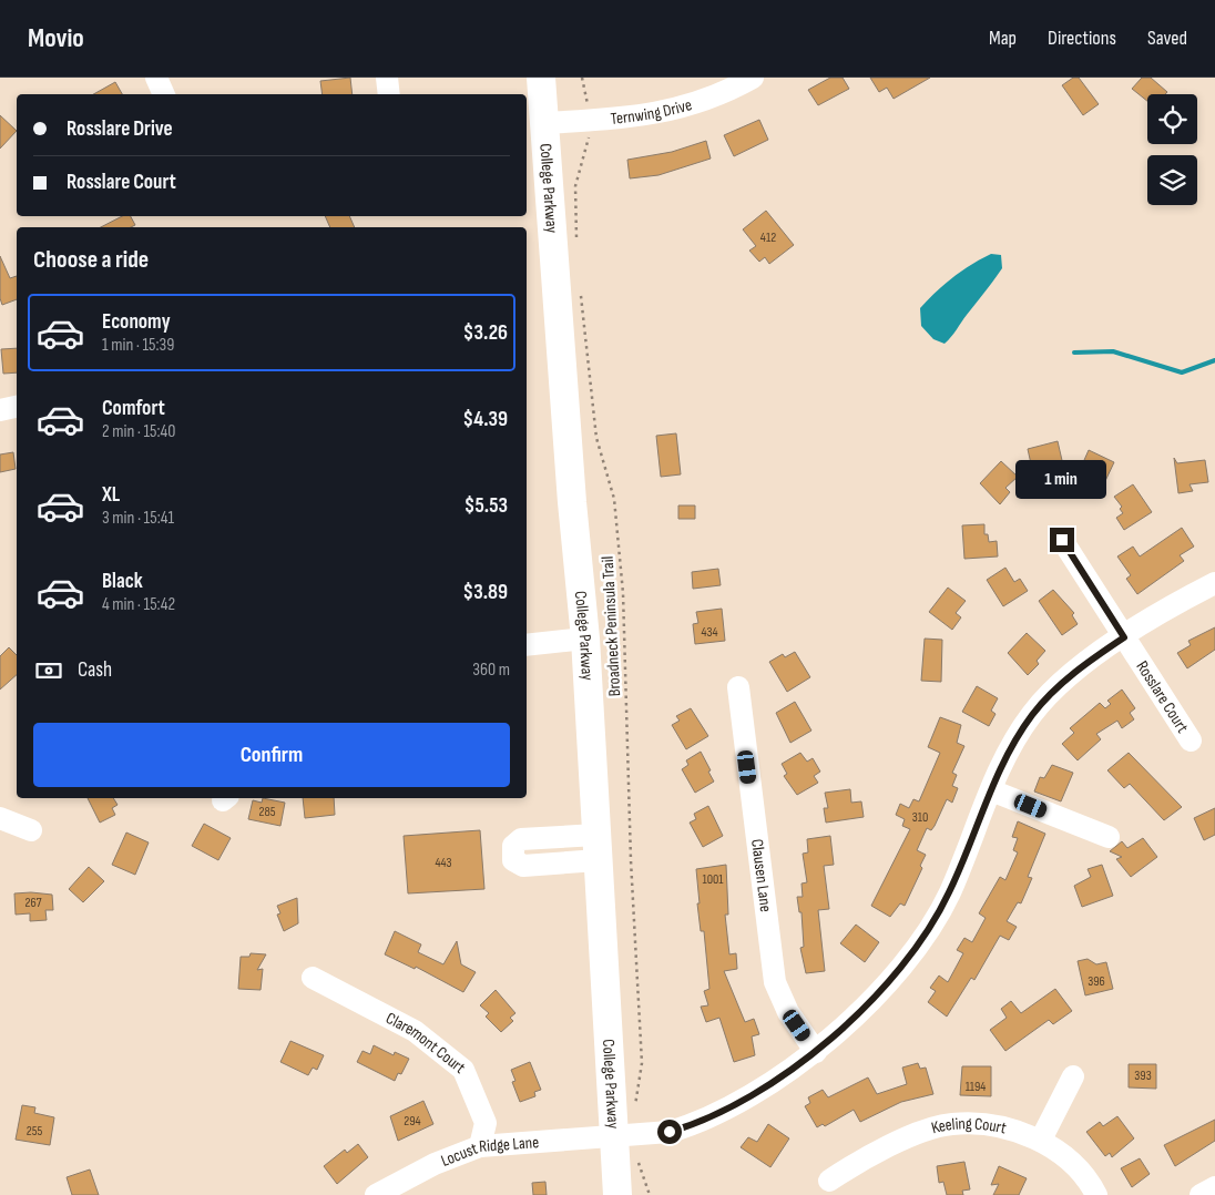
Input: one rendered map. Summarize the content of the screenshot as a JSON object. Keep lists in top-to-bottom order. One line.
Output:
{"streets":{"main road":["College Parkway"],"street":["Ternwing Drive","Rosslare Court","Clausen Lane","Claremont Court","Keeling Court","Locust Ridge Lane"],"path":["Broadneck Peninsula Trail"]},"crossings":[["Ternwing Drive","College Parkway"],["College Parkway","Locust Ridge Lane"],["Rosslare Court","Locust Ridge Lane"],["Clausen Lane","Locust Ridge Lane"],["Claremont Court","Locust Ridge Lane"]],"house_numbers":["412","434","285","310","443","1001","267","396","393","1194","294","255"],"page":{"header":"Movio","nav":["Map","Directions","Saved"],"banner":["Rosslare Drive","Rosslare Court"],"heading":"Choose a ride","list":[{"name":"Economy","note":"1 min · 15:39","value":"$3.26"},{"name":"Comfort","note":"2 min · 15:40","value":"$4.39"},{"name":"XL","note":"3 min · 15:41","value":"$5.53"},{"name":"Black","note":"4 min · 15:42","value":"$3.89"}],"bubble":"1 min","pay":["Cash","360 m"],"buttons":"Confirm"}}
